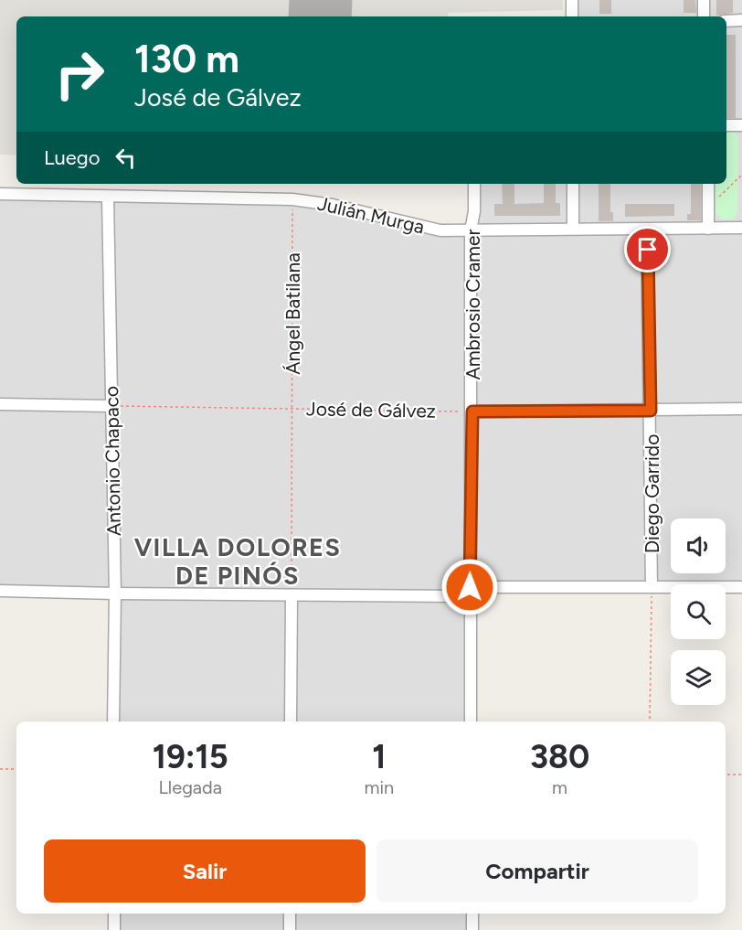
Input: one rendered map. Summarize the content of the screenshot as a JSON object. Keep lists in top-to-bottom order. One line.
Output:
{"streets":{"street":["Julián Murga","Ambrosio Cramer","Antonio Chapaco","Diego Garrido"],"path":["Ángel Batilana","José de Gálvez"]},"crossings":[["Julián Murga","Ambrosio Cramer"],["Julián Murga","Ángel Batilana"],["Julián Murga","Antonio Chapaco"],["Julián Murga","Diego Garrido"],["Ambrosio Cramer","José de Gálvez"],["Ángel Batilana","José de Gálvez"],["José de Gálvez","Antonio Chapaco"]],"districts":["VILLA DOLORES DE PINÓS"],"page":{"turn":["130 m","José de Gálvez"],"then":"Luego","eta":["19:15","Llegada","1","min","380","m"],"buttons":["Salir","Compartir"]}}
